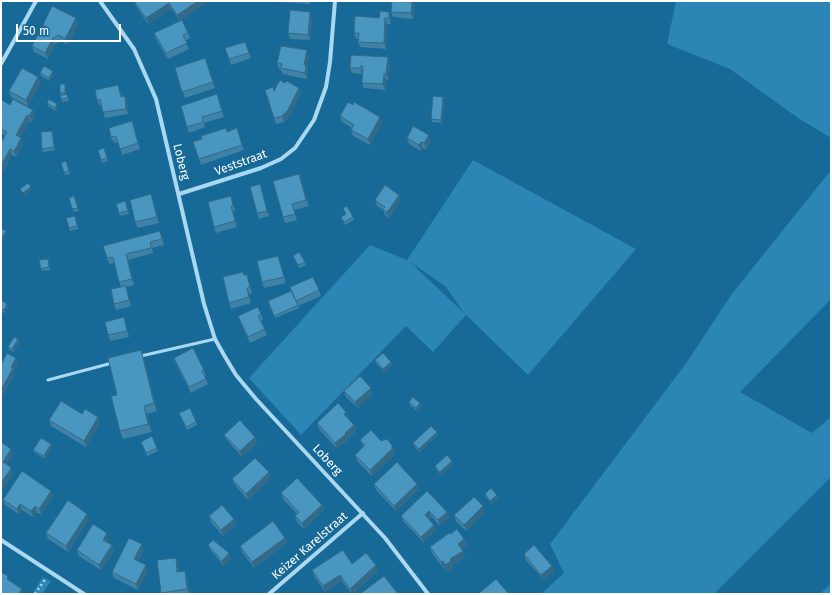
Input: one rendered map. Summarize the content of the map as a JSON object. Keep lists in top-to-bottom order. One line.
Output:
{"streets":{"street":["Loberg","Veststraat","Keizer Karelstraat"]},"crossings":[["Loberg","Veststraat"],["Loberg","Keizer Karelstraat"]],"scale_bar":"50 m"}
